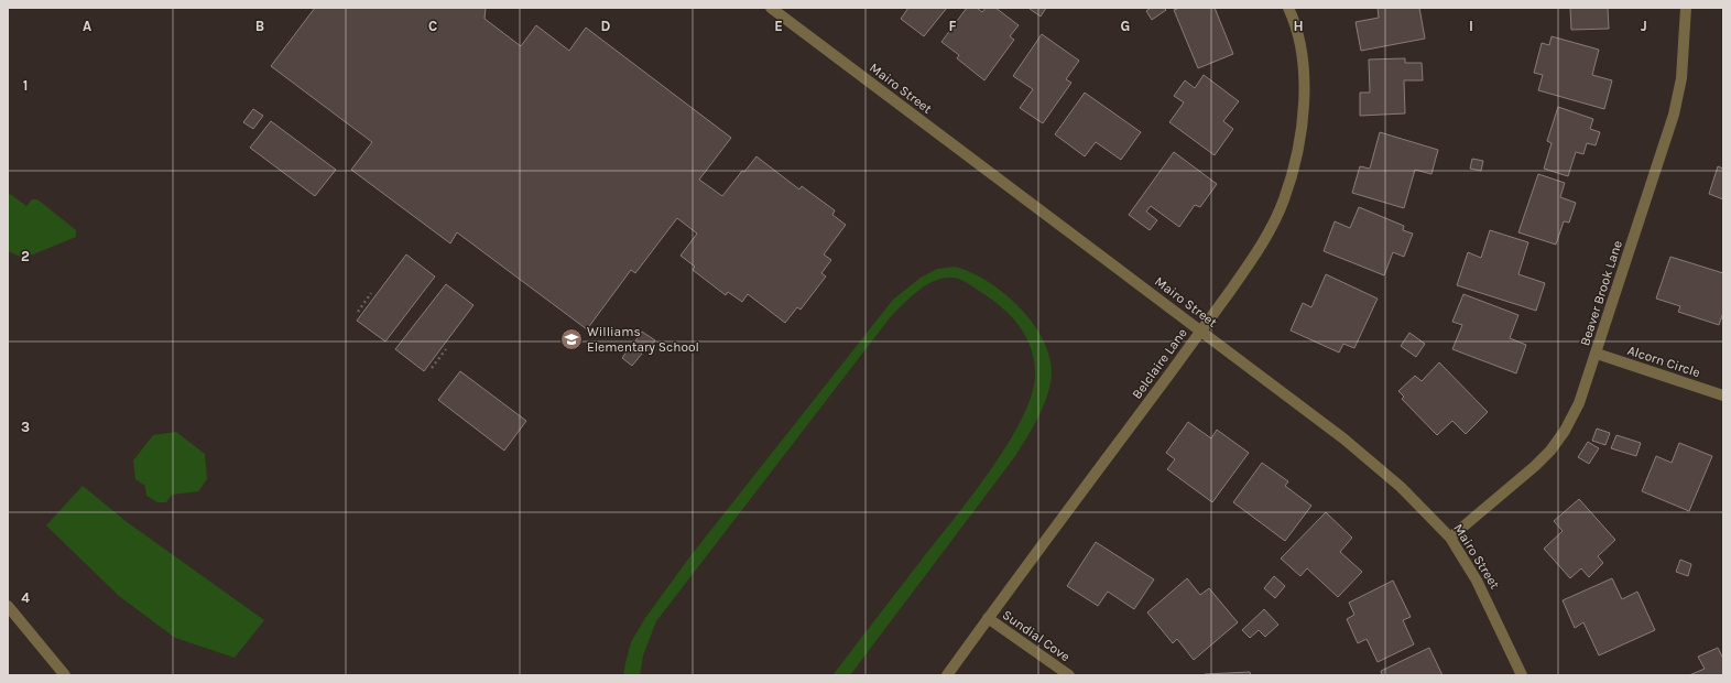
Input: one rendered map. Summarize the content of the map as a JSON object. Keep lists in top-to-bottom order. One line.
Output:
{"streets":{"street":["Mairo Street","Beaver Brook Lane","Alcorn Circle","Belclaire Lane","Sundial Cove"]},"crossings":[["Mairo Street","Beaver Brook Lane"],["Mairo Street","Belclaire Lane"],["Beaver Brook Lane","Alcorn Circle"],["Belclaire Lane","Sundial Cove"]],"places":{"school or university":["Williams Elementary School"]},"grid":{"columns":["A","B","C","D","E","F","G","H","I","J"],"rows":["1","2","3","4"]}}
